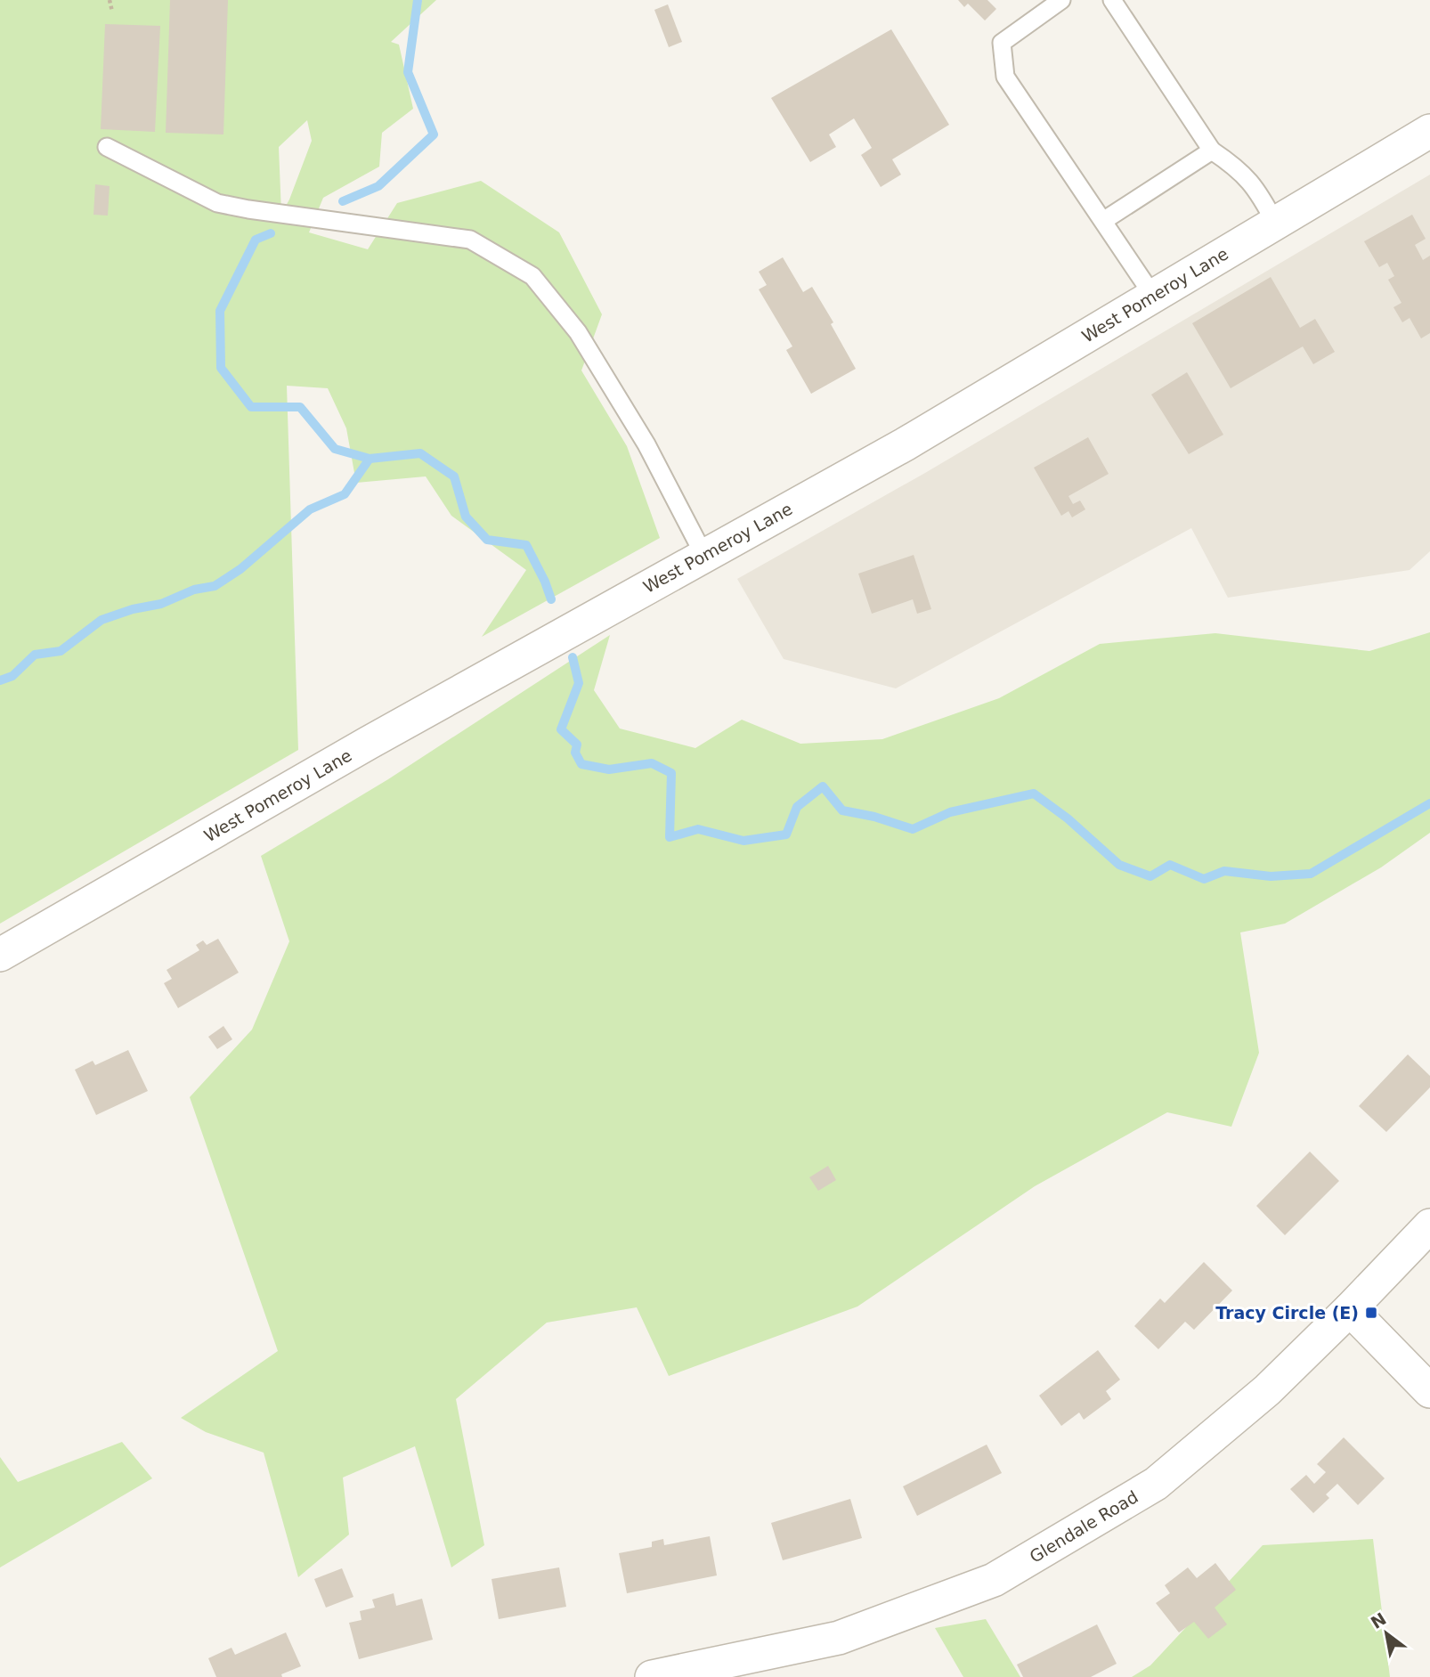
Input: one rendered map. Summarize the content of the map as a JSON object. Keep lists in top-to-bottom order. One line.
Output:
{"streets":{"street":["West Pomeroy Lane","Glendale Road"]},"places":{"transit":["Tracy Circle (E)"]},"north":"top left"}
